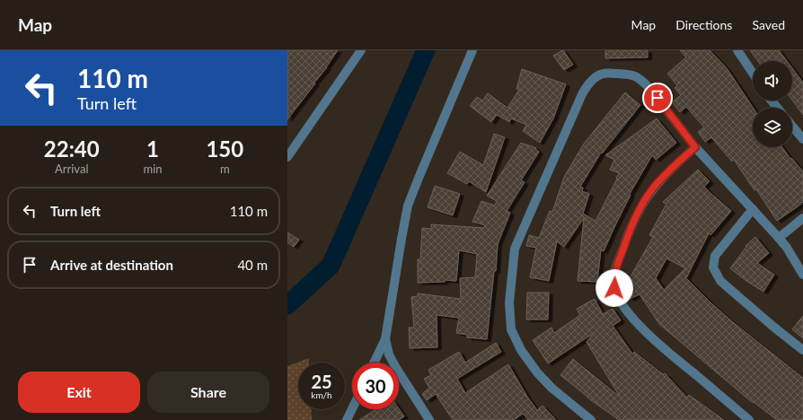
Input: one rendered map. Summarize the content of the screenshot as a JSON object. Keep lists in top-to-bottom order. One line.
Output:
{"page":{"header":"Map","nav":["Map","Directions","Saved"],"turn":["110 m","Turn left"],"eta":["22:40","Arrival","1","min","150","m"],"list":[{"name":"Turn left","value":"110 m"},{"name":"Arrive at destination","value":"40 m"}],"speed":"25 km/h","limit":"30","buttons":["Exit","Share"]}}
